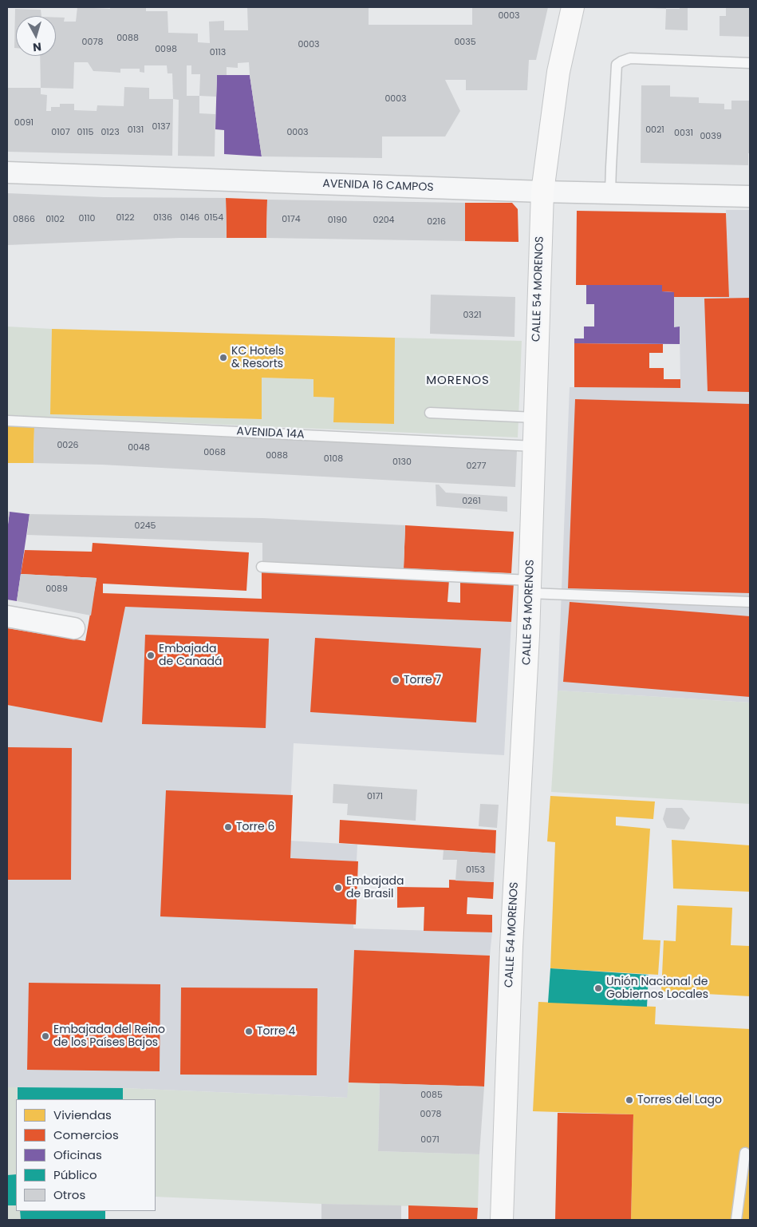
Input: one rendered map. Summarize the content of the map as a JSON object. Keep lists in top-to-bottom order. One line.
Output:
{"streets":{"main road":["CALLE 54 MORENOS"],"street":["AVENIDA 16 CAMPOS"],"lane":["AVENIDA 14A"]},"crossings":[["AVENIDA 16 CAMPOS","CALLE 54 MORENOS"],["CALLE 54 MORENOS","AVENIDA 14A"]],"districts":["MORENOS"],"places":["KC Hotels & Resorts","Embajada de Canadá","Torre 7","Torre 6","Embajada de Brasil","Unión Nacional de Gobiernos Locales","Torre 4","Embajada del Reino de los Países Bajos","Torres del Lago"],"house_numbers":["0003","0088","0078","0035","0003","0098","0113","0003","0091","0137","0131","0021","0107","0115","0123","0003","0031","0039","0122","0136","0146","0154","0110","0866","0102","0174","0190","0204","0216","0321","0026","0048","0068","0088","0108","0130","0277","0261","0245","0089","0171","0153","0085","0078","0071"],"legend":["Viviendas","Comercios","Oficinas","Público","Otros"],"north":"bottom"}
